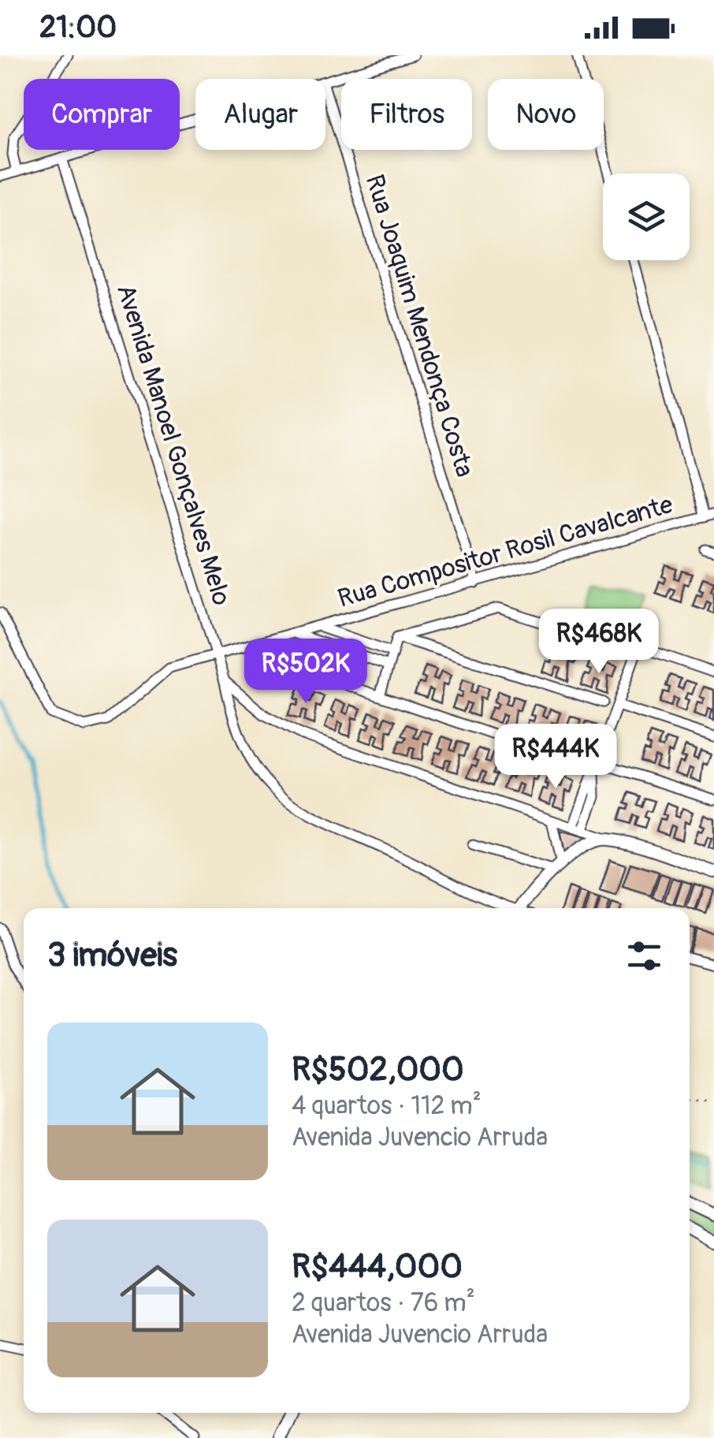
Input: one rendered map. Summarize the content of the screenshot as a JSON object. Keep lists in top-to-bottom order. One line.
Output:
{"streets":{"street":["Rua Joaquim Mendonça Costa","Avenida Manoel Gonçalves Melo","Rua Compositor Rosil Cavalcante"]},"crossings":[["Rua Joaquim Mendonça Costa","Rua Compositor Rosil Cavalcante"],["Avenida Manoel Gonçalves Melo","Rua Compositor Rosil Cavalcante"]],"page":{"status":"21:00","chip":["Comprar","Alugar","Filtros","Novo"],"price":["R$468K","R$502K","R$444K"],"heading":"3 imóveis","list":[{"name":"R$502,000","note":"4 quartos · 112 m² · Avenida Juvencio Arruda"},{"name":"R$444,000","note":"2 quartos · 76 m² · Avenida Juvencio Arruda"}]}}
